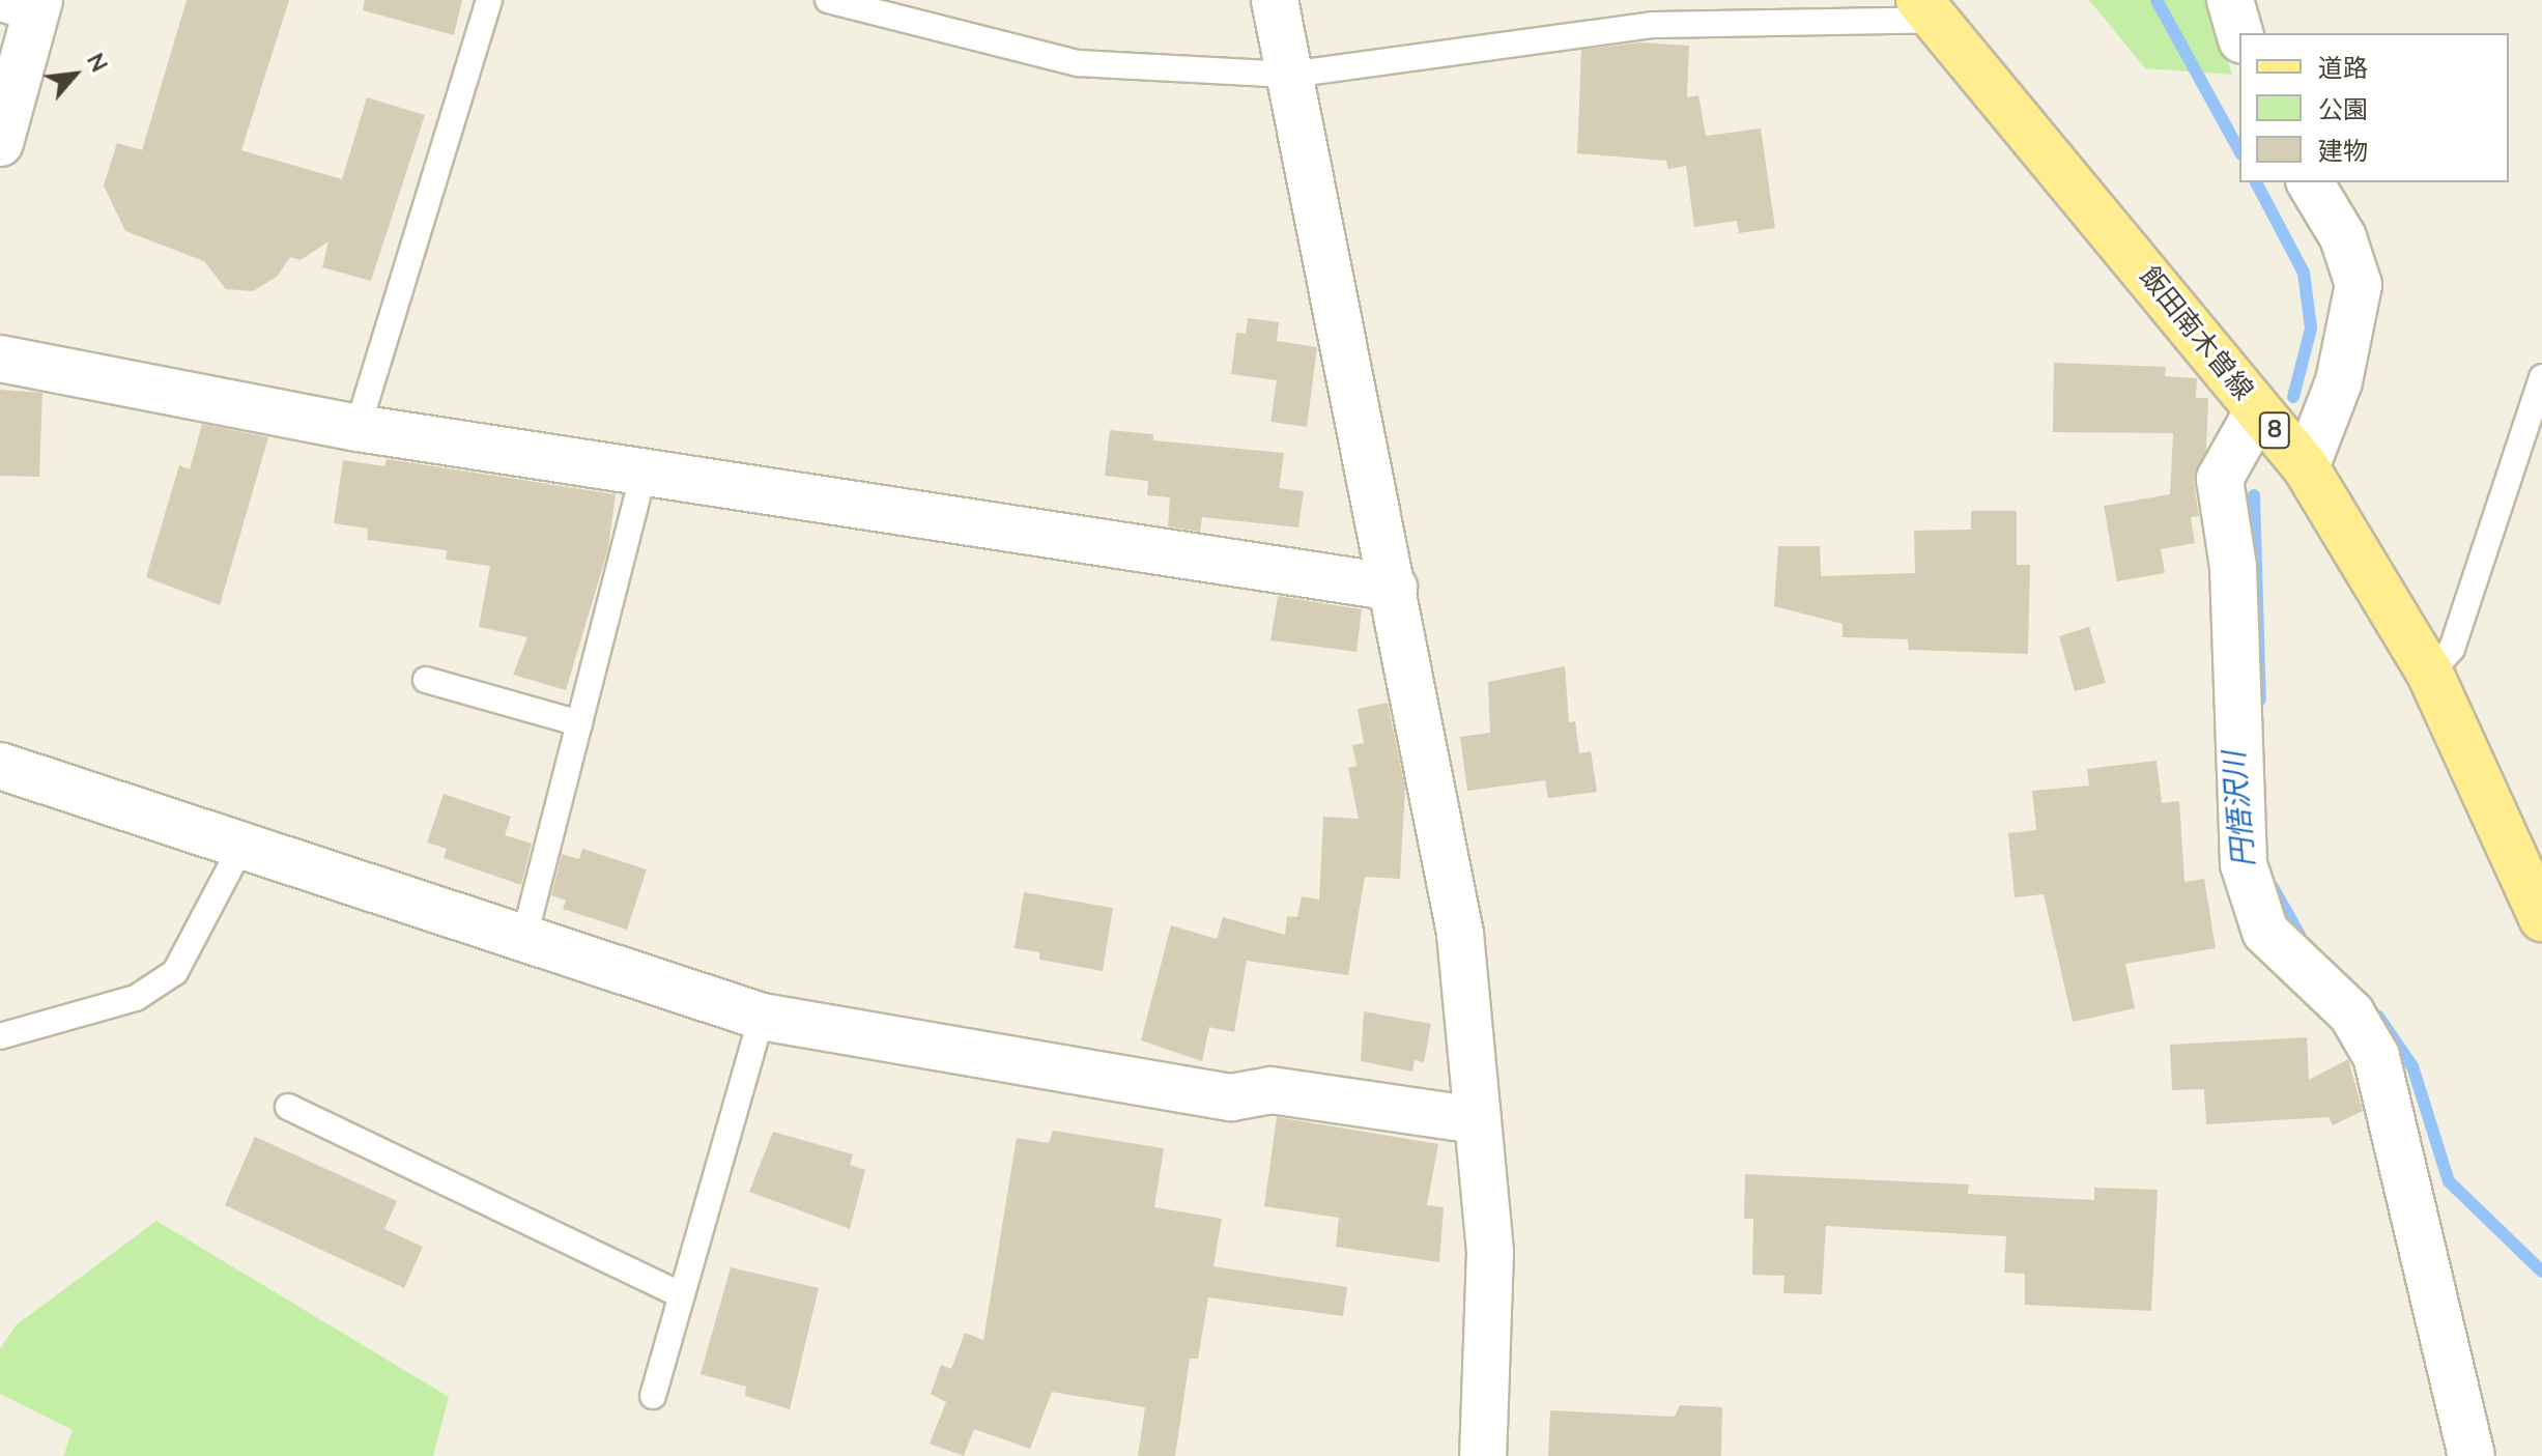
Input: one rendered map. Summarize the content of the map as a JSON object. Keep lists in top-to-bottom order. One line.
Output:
{"streets":{"main road":["飯田南木曽線","8"]},"water":["円悟沢川"],"legend":["道路","公園","建物"],"north":"top right"}
